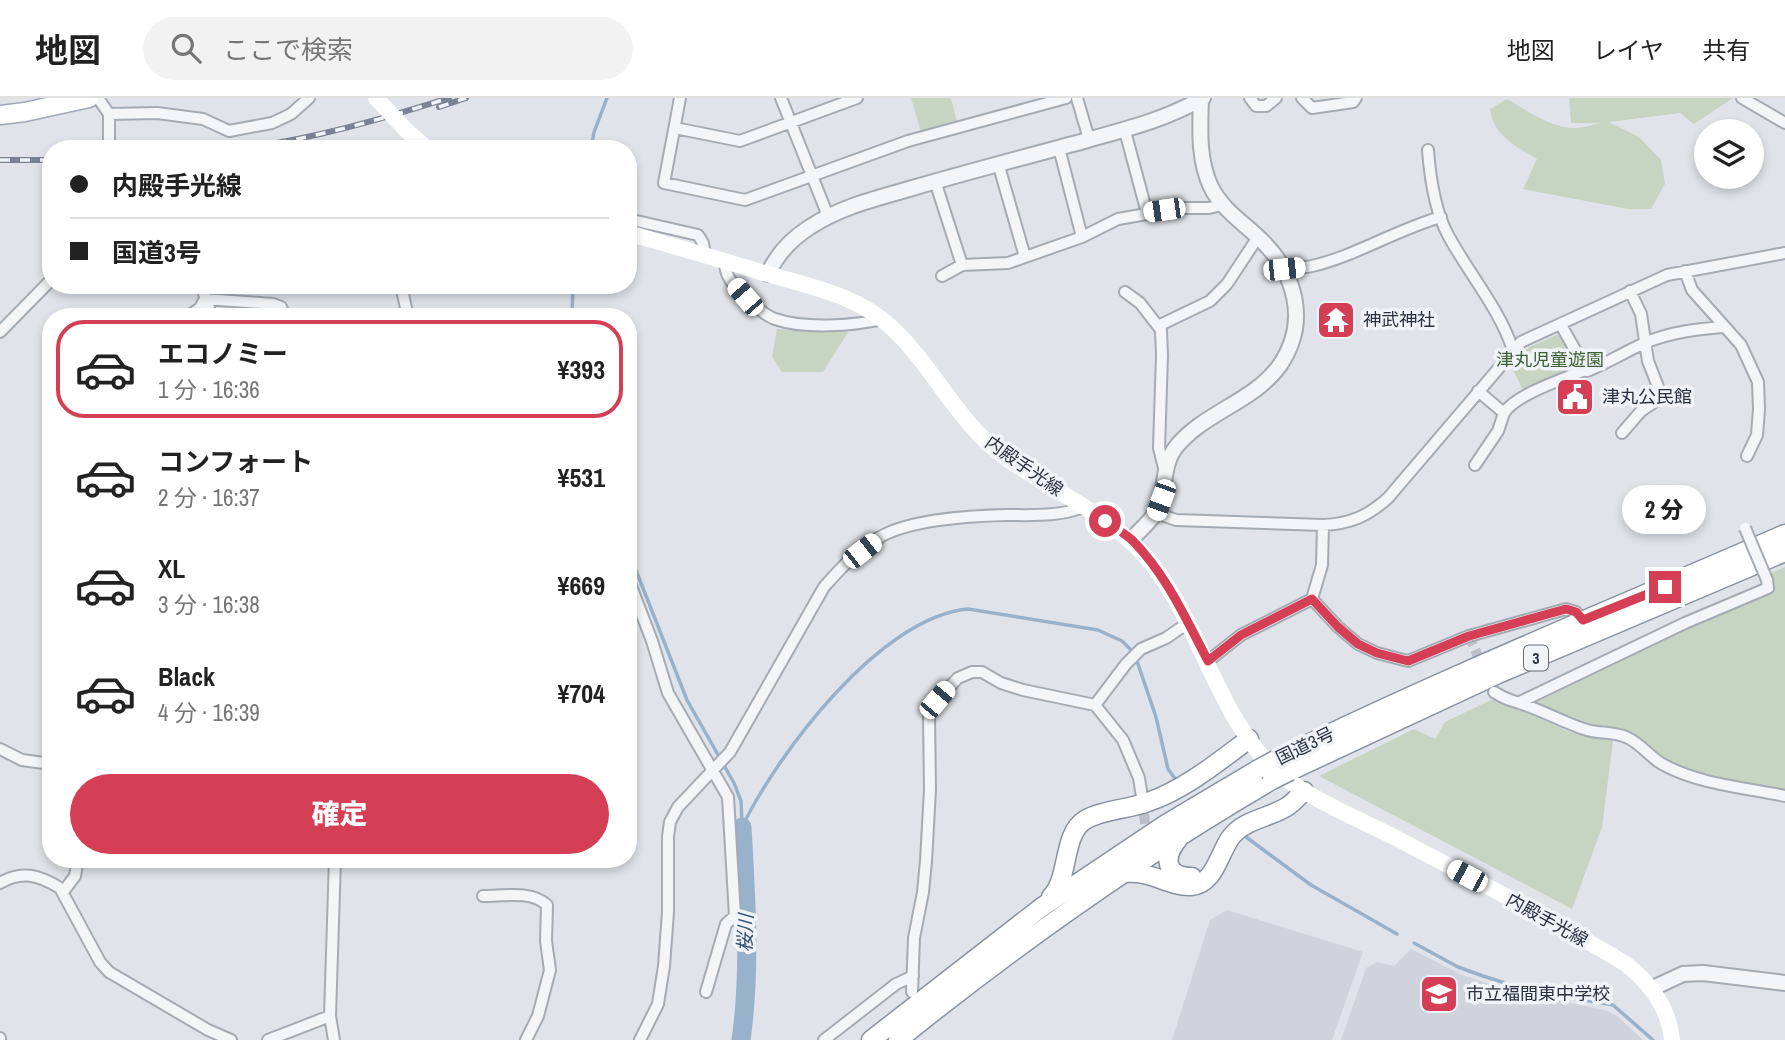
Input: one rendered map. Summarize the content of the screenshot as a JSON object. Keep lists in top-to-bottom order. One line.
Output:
{"streets":{"main road":["内殿手光線","3","国道3号"]},"water":["桜川"],"parks":["津丸児童遊園"],"places":{"temple":["神武神社"],"public building":["津丸公民館"],"school or university":["市立福間東中学校"]},"page":{"header":"地図","search":"ここで検索","nav":["地図","レイヤ","共有"],"banner":["内殿手光線","国道3号"],"list":[{"name":"エコノミー","note":"1 分 · 16:36","value":"¥393"},{"name":"コンフォート","note":"2 分 · 16:37","value":"¥531"},{"name":"XL","note":"3 分 · 16:38","value":"¥669"},{"name":"Black","note":"4 分 · 16:39","value":"¥704"}],"bubble":"2 分","buttons":"確定"}}
